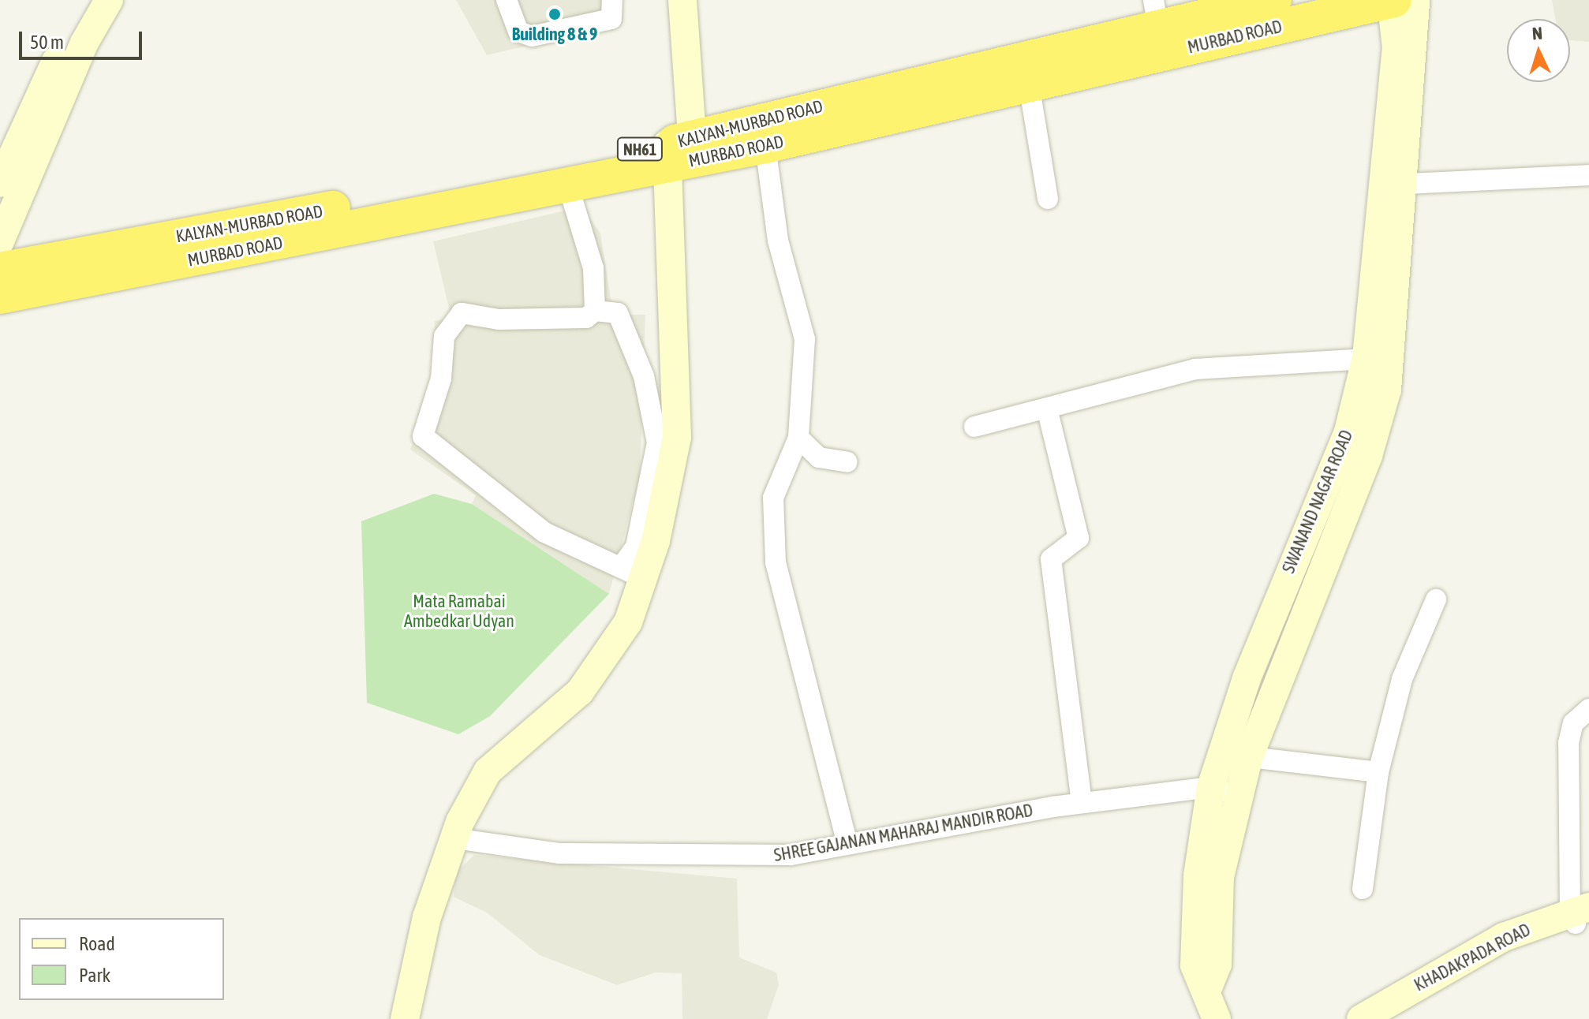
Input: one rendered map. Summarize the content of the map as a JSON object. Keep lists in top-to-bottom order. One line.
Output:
{"streets":{"highway":["MURBAD ROAD","KALYAN-MURBAD ROAD","NH61"],"street":["SWANAND NAGAR ROAD","SHREE GAJANAN MAHARAJ MANDIR ROAD","KHADAKPADA ROAD"]},"crossings":[["MURBAD ROAD","KALYAN-MURBAD ROAD"],["MURBAD ROAD","SWANAND NAGAR ROAD"],["SWANAND NAGAR ROAD","SHREE GAJANAN MAHARAJ MANDIR ROAD"]],"parks":["Mata Ramabai Ambedkar Udyan"],"places":["Building 8 & 9"],"legend":["Road","Park"],"scale_bar":"50 m","north":"top"}
